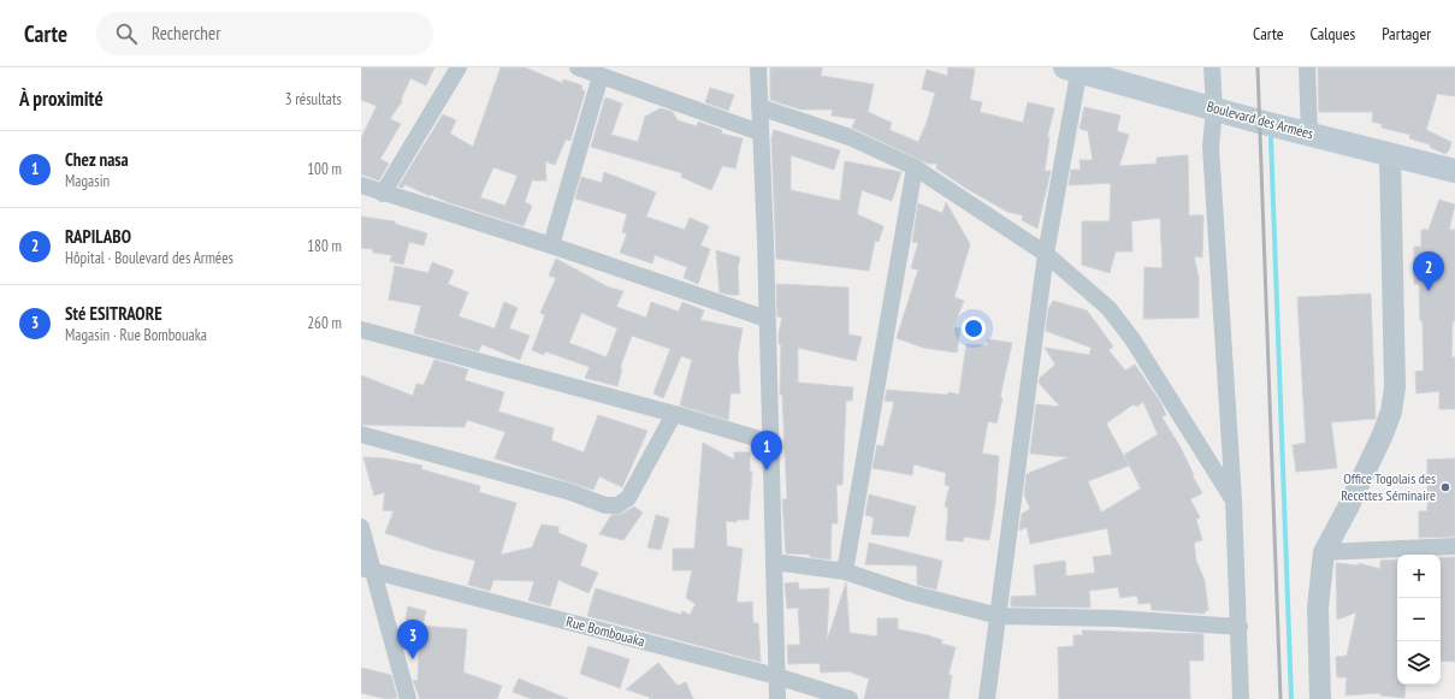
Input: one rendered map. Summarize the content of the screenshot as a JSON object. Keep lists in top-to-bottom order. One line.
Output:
{"streets":{"main road":["Boulevard des Armées"],"street":["Rue Bombouaka"]},"places":["Office Togolais des Recettes Séminaire"],"page":{"header":"Carte","search":"Rechercher","nav":["Carte","Calques","Partager"],"heading":["À proximité","3 résultats"],"list":[{"mark":"1","name":"Chez nasa","note":"Magasin","value":"100 m"},{"mark":"2","name":"RAPILABO","note":"Hôpital · Boulevard des Armées","value":"180 m"},{"mark":"3","name":"Sté ESITRAORE","note":"Magasin · Rue Bombouaka","value":"260 m"}],"pins":["2","1","3"],"map_buttons":["+","−"]}}
